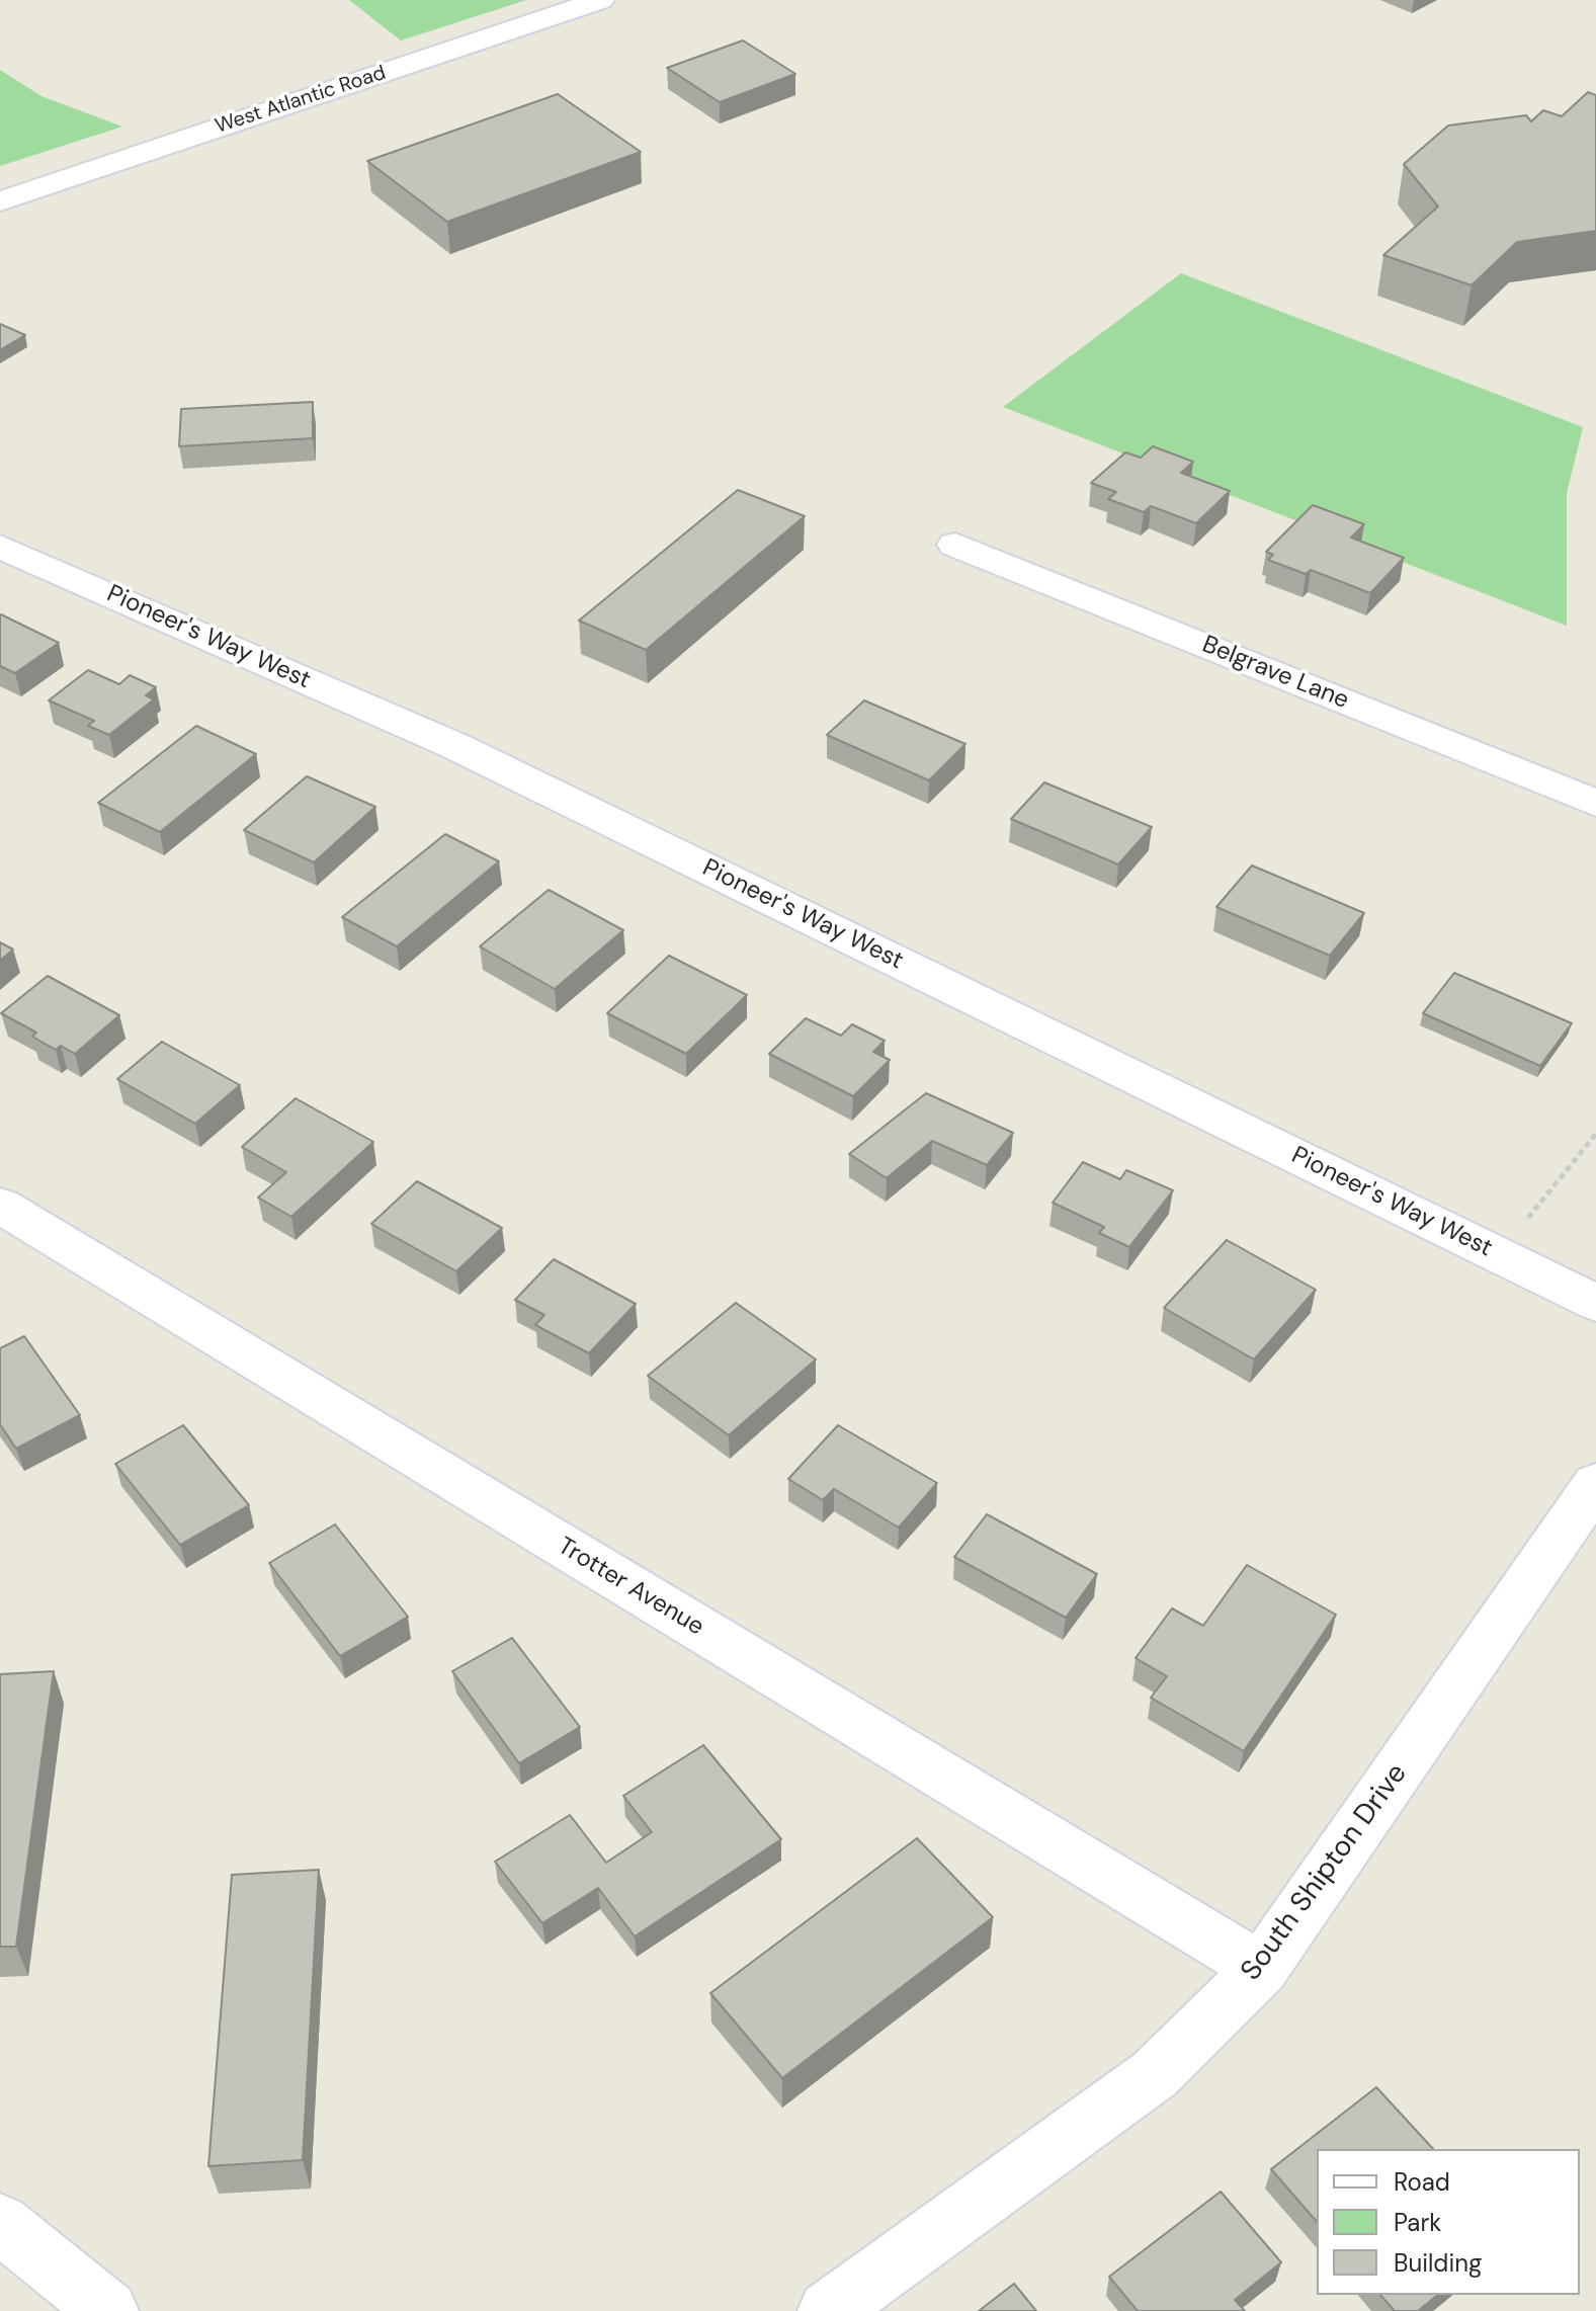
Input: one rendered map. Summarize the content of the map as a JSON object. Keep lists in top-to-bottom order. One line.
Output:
{"streets":{"street":["West Atlantic Road","Pioneer's Way West","Belgrave Lane","Trotter Avenue","South Shipton Drive"]},"crossings":[["Trotter Avenue","South Shipton Drive"]],"legend":["Road","Park","Building"]}
